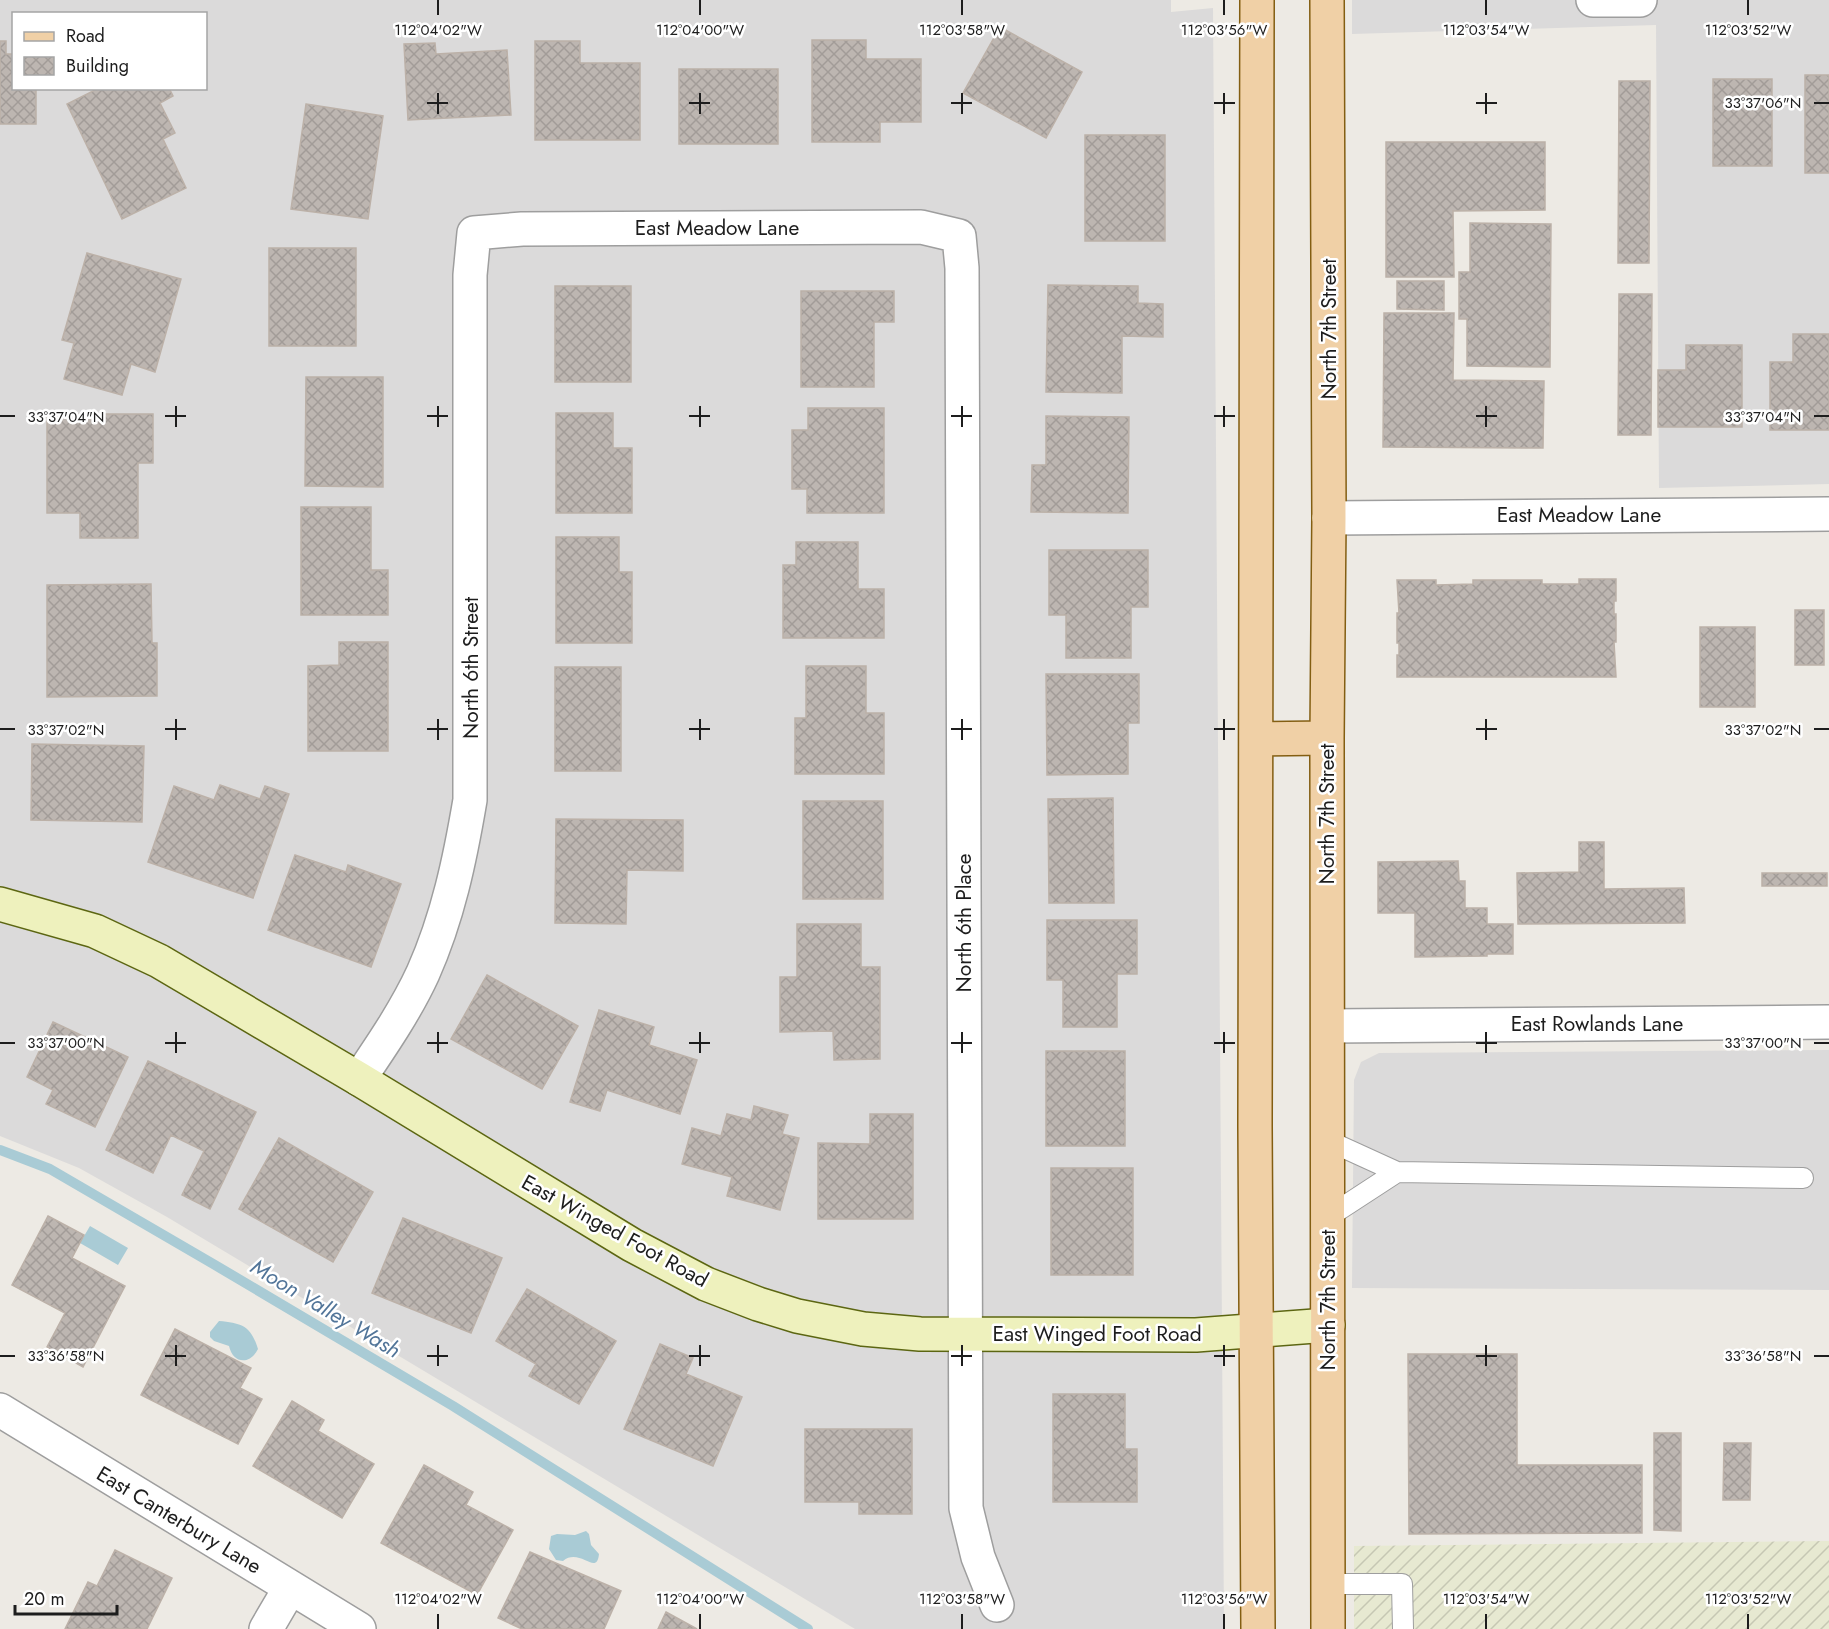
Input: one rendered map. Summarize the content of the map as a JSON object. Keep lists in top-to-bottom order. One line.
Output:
{"streets":{"main road":["North 7th Street"],"street":["East Meadow Lane","North 6th Street","North 6th Place","East Rowlands Lane","East Winged Foot Road","East Canterbury Lane"]},"crossings":[["East Meadow Lane","North 7th Street"],["East Meadow Lane","North 6th Street"],["East Meadow Lane","North 6th Place"],["North 7th Street","East Rowlands Lane"],["North 7th Street","East Winged Foot Road"],["North 6th Street","East Winged Foot Road"],["North 6th Place","East Winged Foot Road"]],"water":["Moon Valley Wash"],"legend":["Road","Building"],"scale_bar":"20 m","coordinates":["112°04'02\"W","112°04'00\"W","112°03'58\"W","112°03'56\"W","112°03'54\"W","112°03'52\"W","33°37'06\"N","33°37'04\"N","33°37'02\"N","33°37'00\"N","33°36'58\"N"]}
